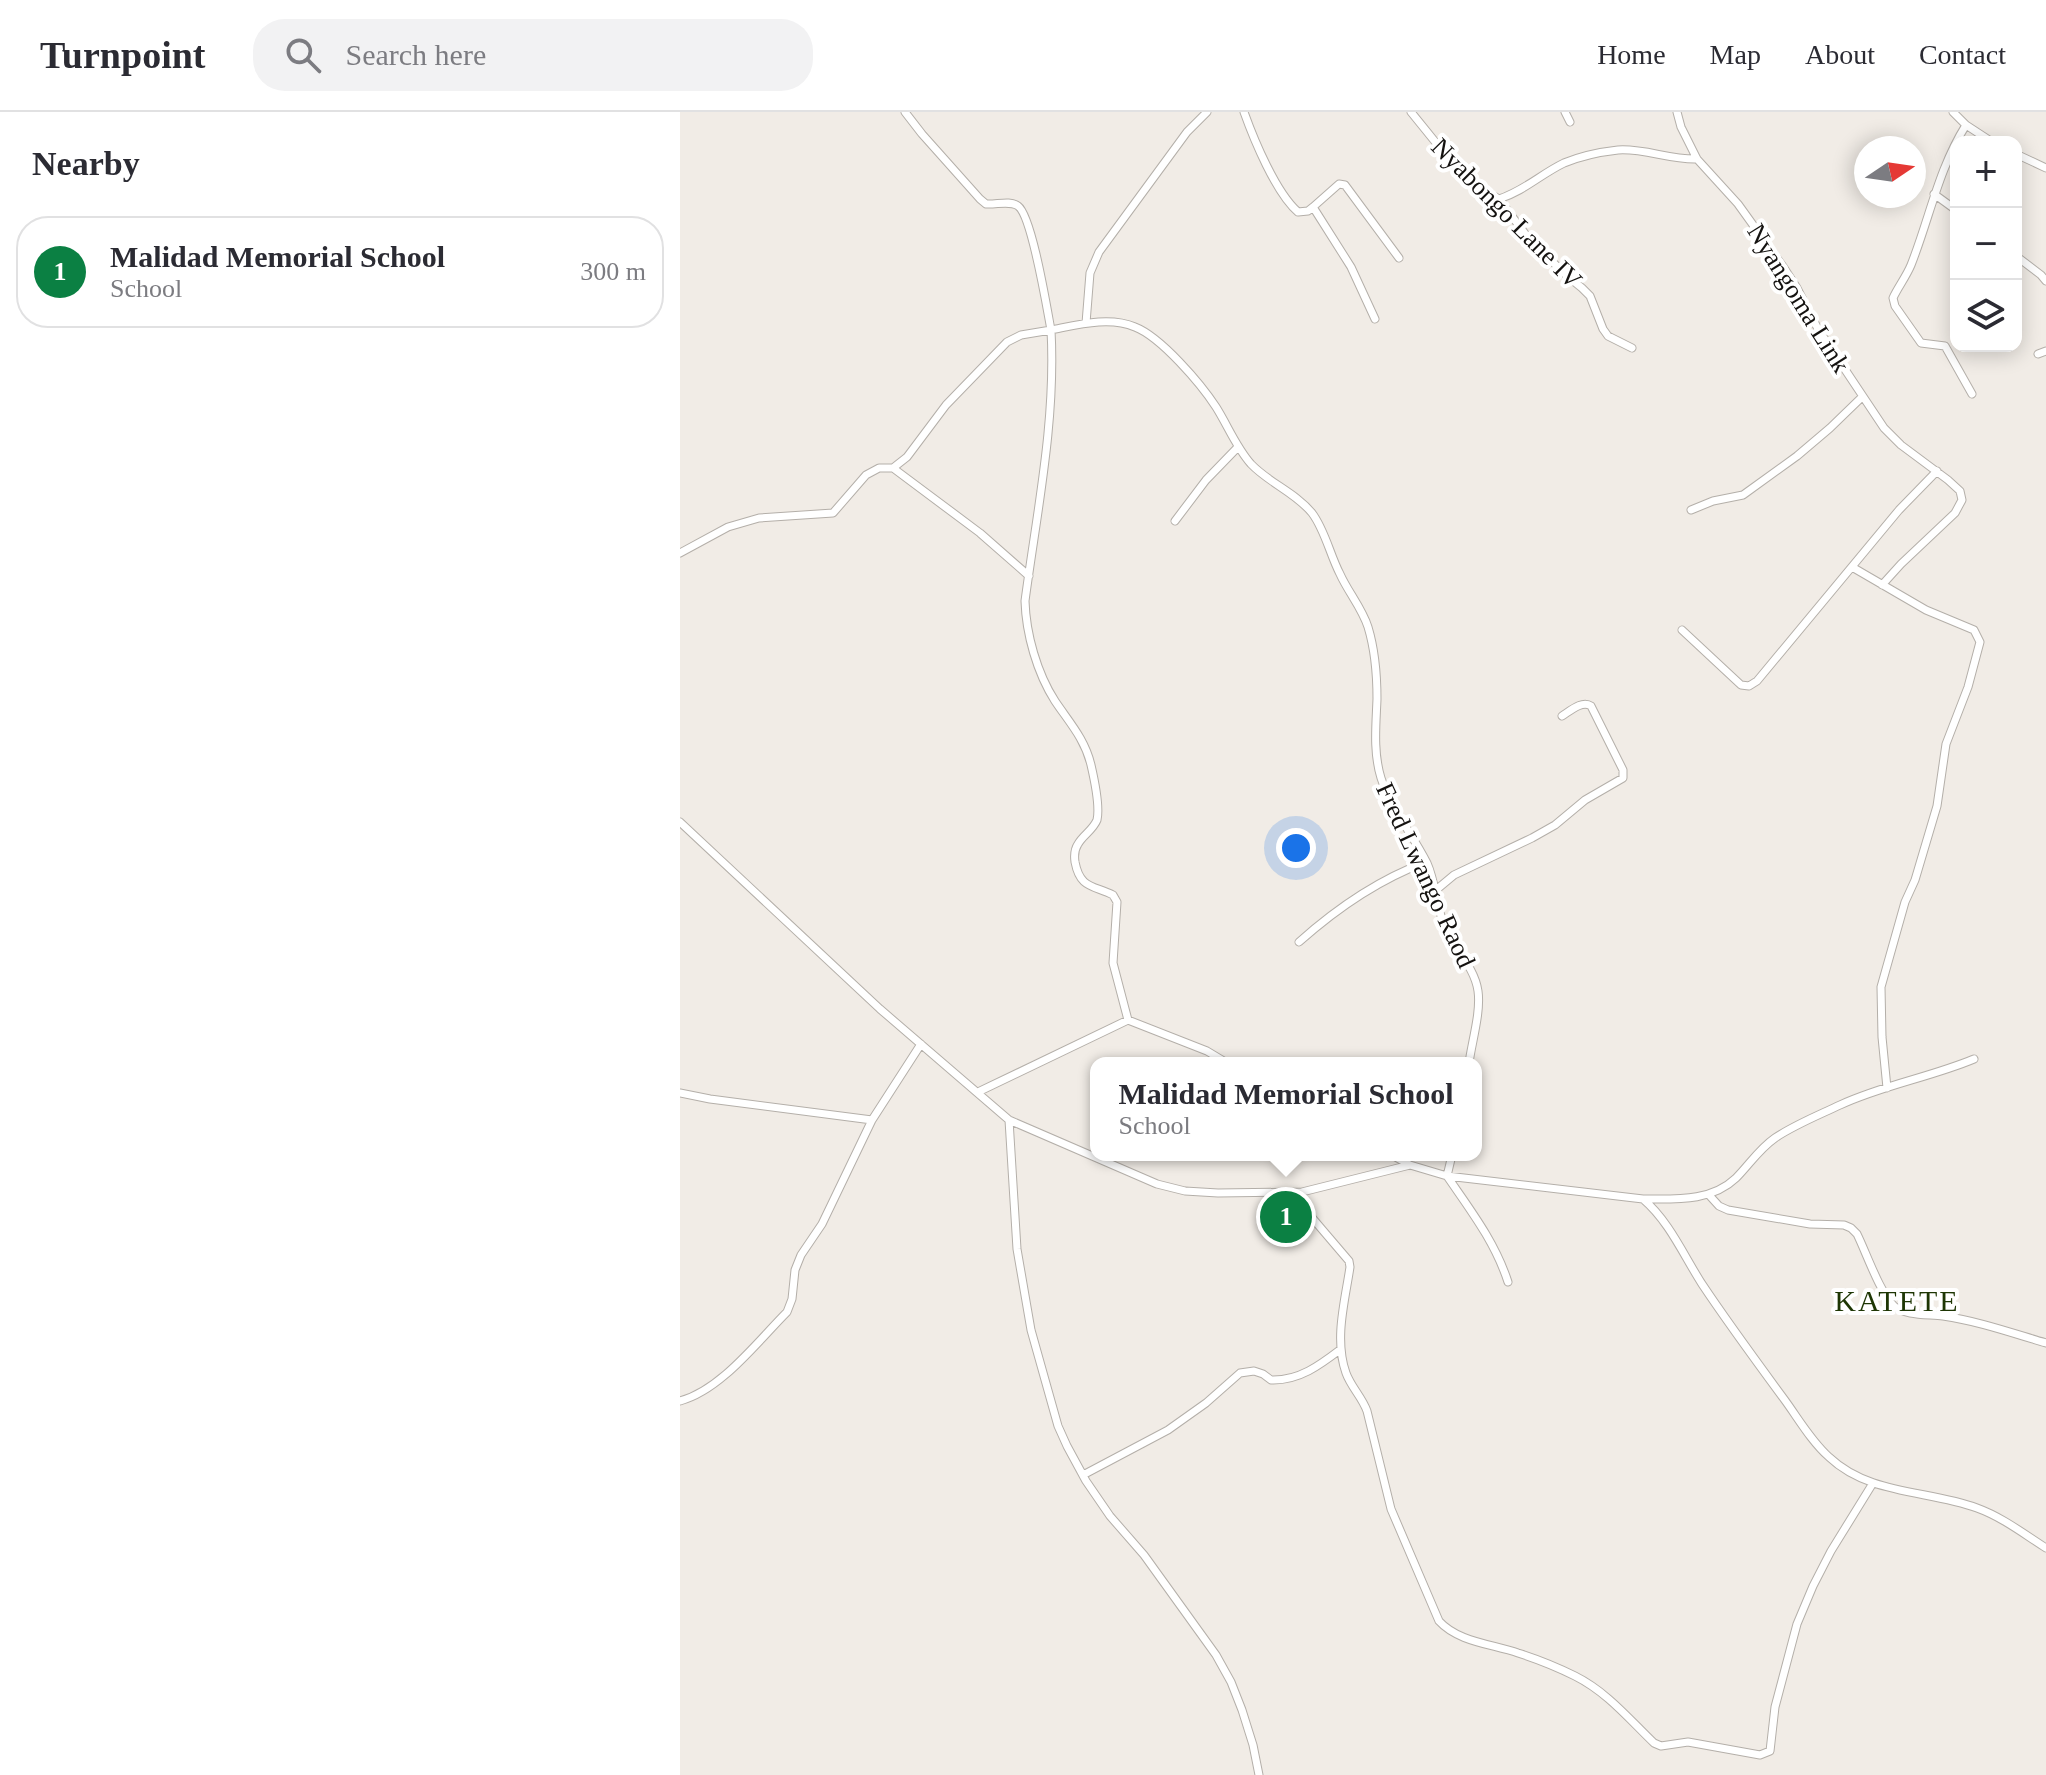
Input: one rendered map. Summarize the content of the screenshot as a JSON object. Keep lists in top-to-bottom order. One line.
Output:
{"streets":{"street":["Nyabongo Lane IV","Nyangoma Link","Fred Lwango Raod"]},"districts":["KATETE"],"north":"right","page":{"header":"Turnpoint","search":"Search here","nav":["Home","Map","About","Contact"],"heading":"Nearby","map_buttons":["+","−"],"list":[{"mark":"1","name":"Malidad Memorial School","note":"School","value":"300 m"}],"popup":["Malidad Memorial School","School"],"pins":"1"}}
